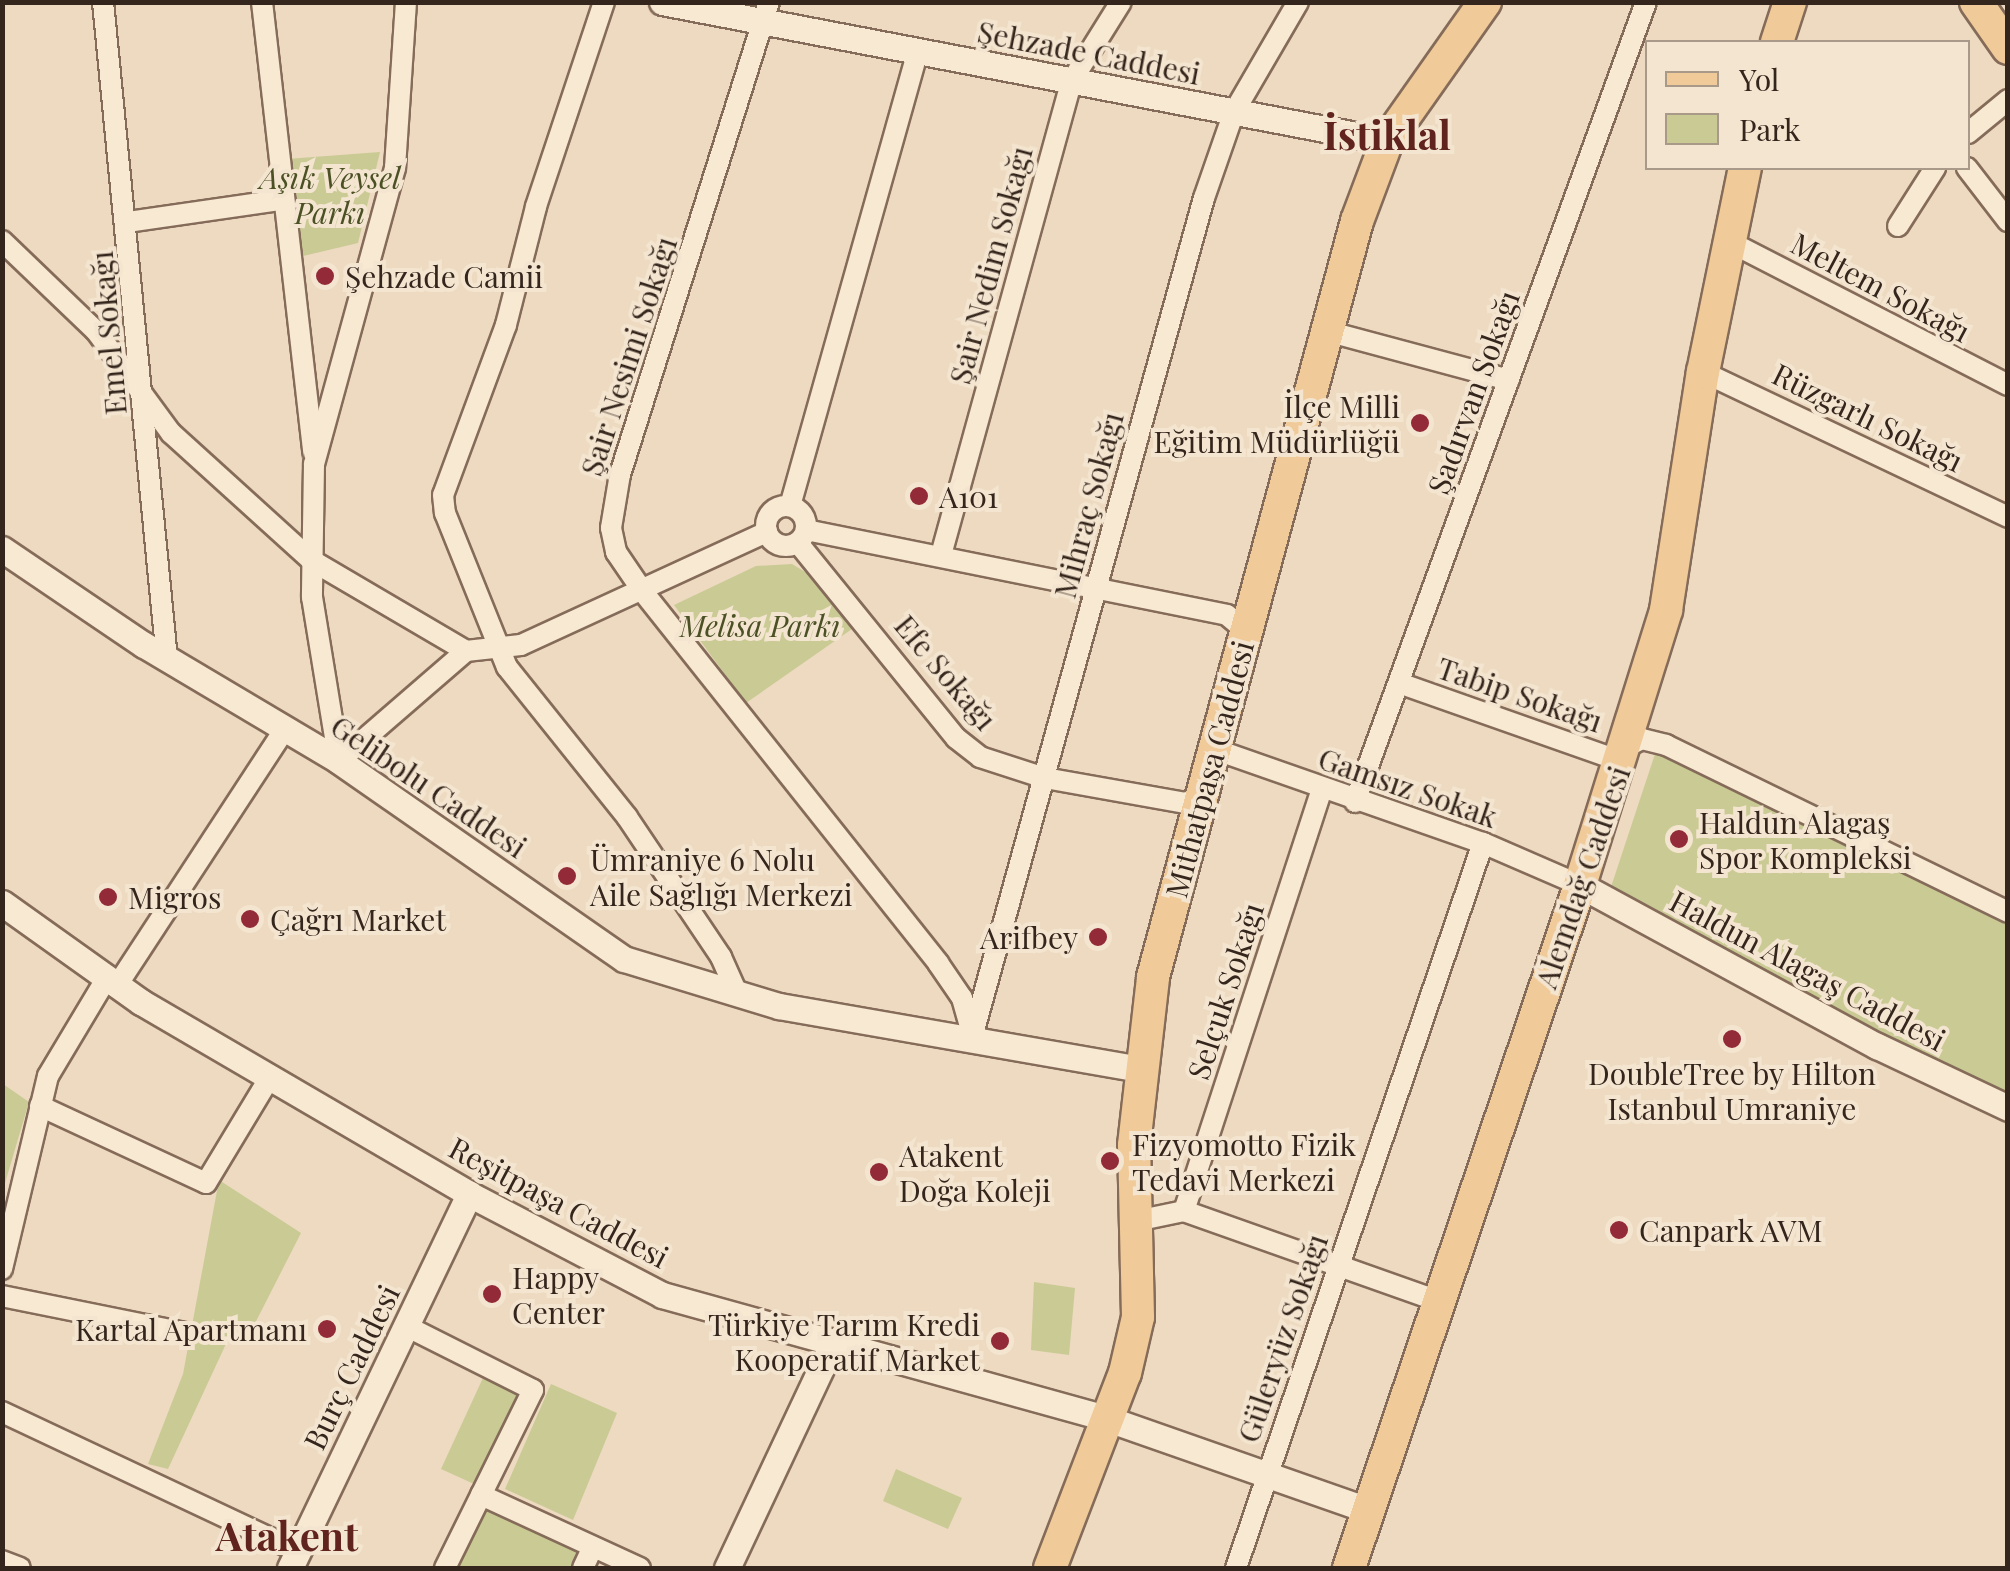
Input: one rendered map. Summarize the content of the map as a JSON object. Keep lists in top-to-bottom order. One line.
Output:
{"streets":{"main road":["Mithatpaşa Caddesi","Alemdağ Caddesi"],"street":["Şehzade Caddesi","Şair Nedim Sokağı","Meltem Sokağı","Emel Sokağı","Şair Nesimi Sokağı","Şadırvan Sokağı","Rüzgarlı Sokağı","Mihraç Sokağı","Efe Sokağı","Tabip Sokağı","Gelibolu Caddesi","Gamsız Sokak","Haldun Alagaş Caddesi","Selçuk Sokağı","Reşitpaşa Caddesi","Güleryüz Sokağı","Burç Caddesi"]},"crossings":[["Şehzade Caddesi","Şair Nedim Sokağı"],["Şehzade Caddesi","Şair Nesimi Sokağı"],["Şehzade Caddesi","Mihraç Sokağı"],["Şehzade Caddesi","Mithatpaşa Caddesi"],["Meltem Sokağı","Alemdağ Caddesi"],["Emel Sokağı","Gelibolu Caddesi"],["Şair Nesimi Sokağı","Mihraç Sokağı"],["Şair Nesimi Sokağı","Gelibolu Caddesi"],["Şadırvan Sokağı","Tabip Sokağı"],["Şadırvan Sokağı","Gamsız Sokak"],["Rüzgarlı Sokağı","Alemdağ Caddesi"],["Mihraç Sokağı","Efe Sokağı"],["Mihraç Sokağı","Gelibolu Caddesi"],["Efe Sokağı","Mithatpaşa Caddesi"],["Tabip Sokağı","Alemdağ Caddesi"],["Mithatpaşa Caddesi","Gelibolu Caddesi"],["Mithatpaşa Caddesi","Gamsız Sokak"],["Mithatpaşa Caddesi","Reşitpaşa Caddesi"],["Gamsız Sokak","Alemdağ Caddesi"],["Gamsız Sokak","Haldun Alagaş Caddesi"],["Gamsız Sokak","Selçuk Sokağı"],["Gamsız Sokak","Güleryüz Sokağı"],["Alemdağ Caddesi","Haldun Alagaş Caddesi"],["Alemdağ Caddesi","Reşitpaşa Caddesi"],["Reşitpaşa Caddesi","Güleryüz Sokağı"],["Reşitpaşa Caddesi","Burç Caddesi"]],"districts":["İstiklal","Atakent"],"parks":["Aşık Veysel Parkı","Melisa Parkı"],"places":["Şehzade Camii","İlçe Milli Eğitim Müdürlüğü","A101","Haldun Alagaş Spor Kompleksi","Ümraniye 6 Nolu Aile Sağlığı Merkezi","Migros","Çağrı Market","Arifbey","DoubleTree by Hilton Istanbul Umraniye","Fizyomotto Fizik Tedavi Merkezi","Atakent Doğa Koleji","Canpark AVM","Happy Center","Kartal Apartmanı","Türkiye Tarım Kredi Kooperatif Market"],"legend":["Yol","Park"]}
